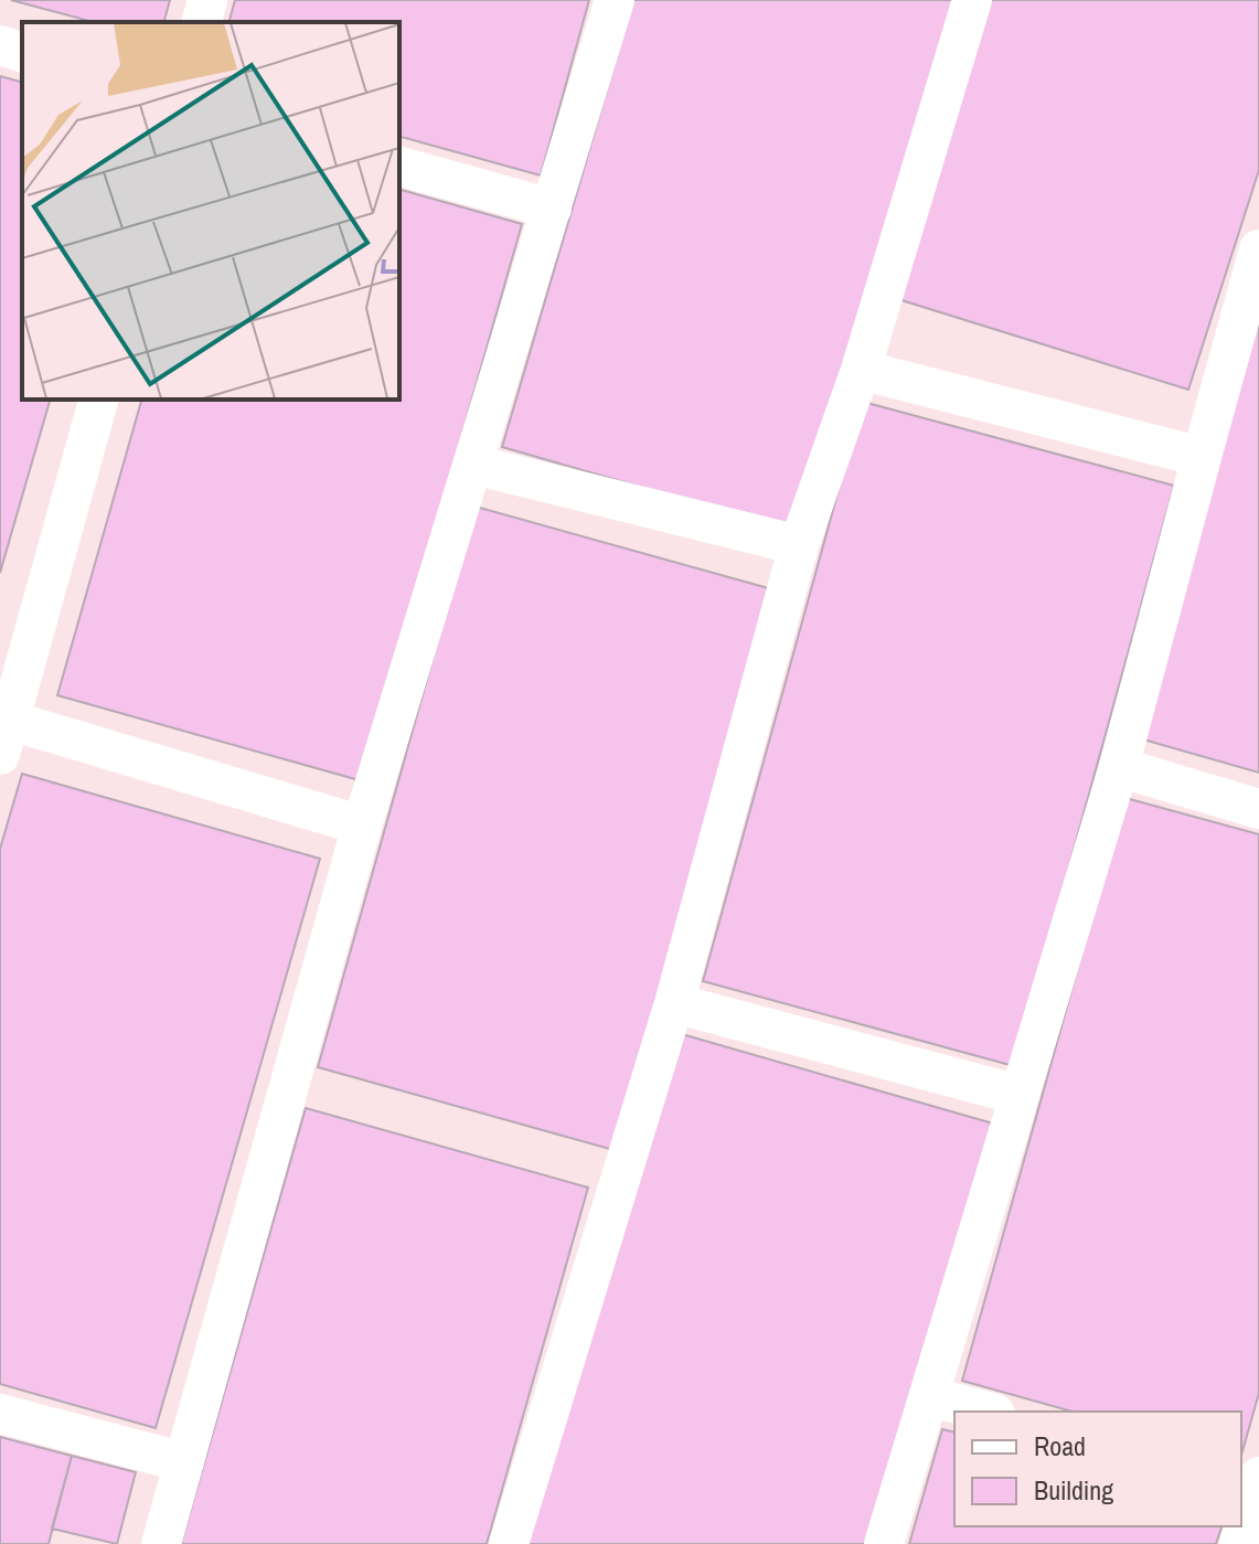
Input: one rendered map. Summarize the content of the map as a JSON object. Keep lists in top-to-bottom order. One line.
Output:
{"legend":["Road","Building"]}
